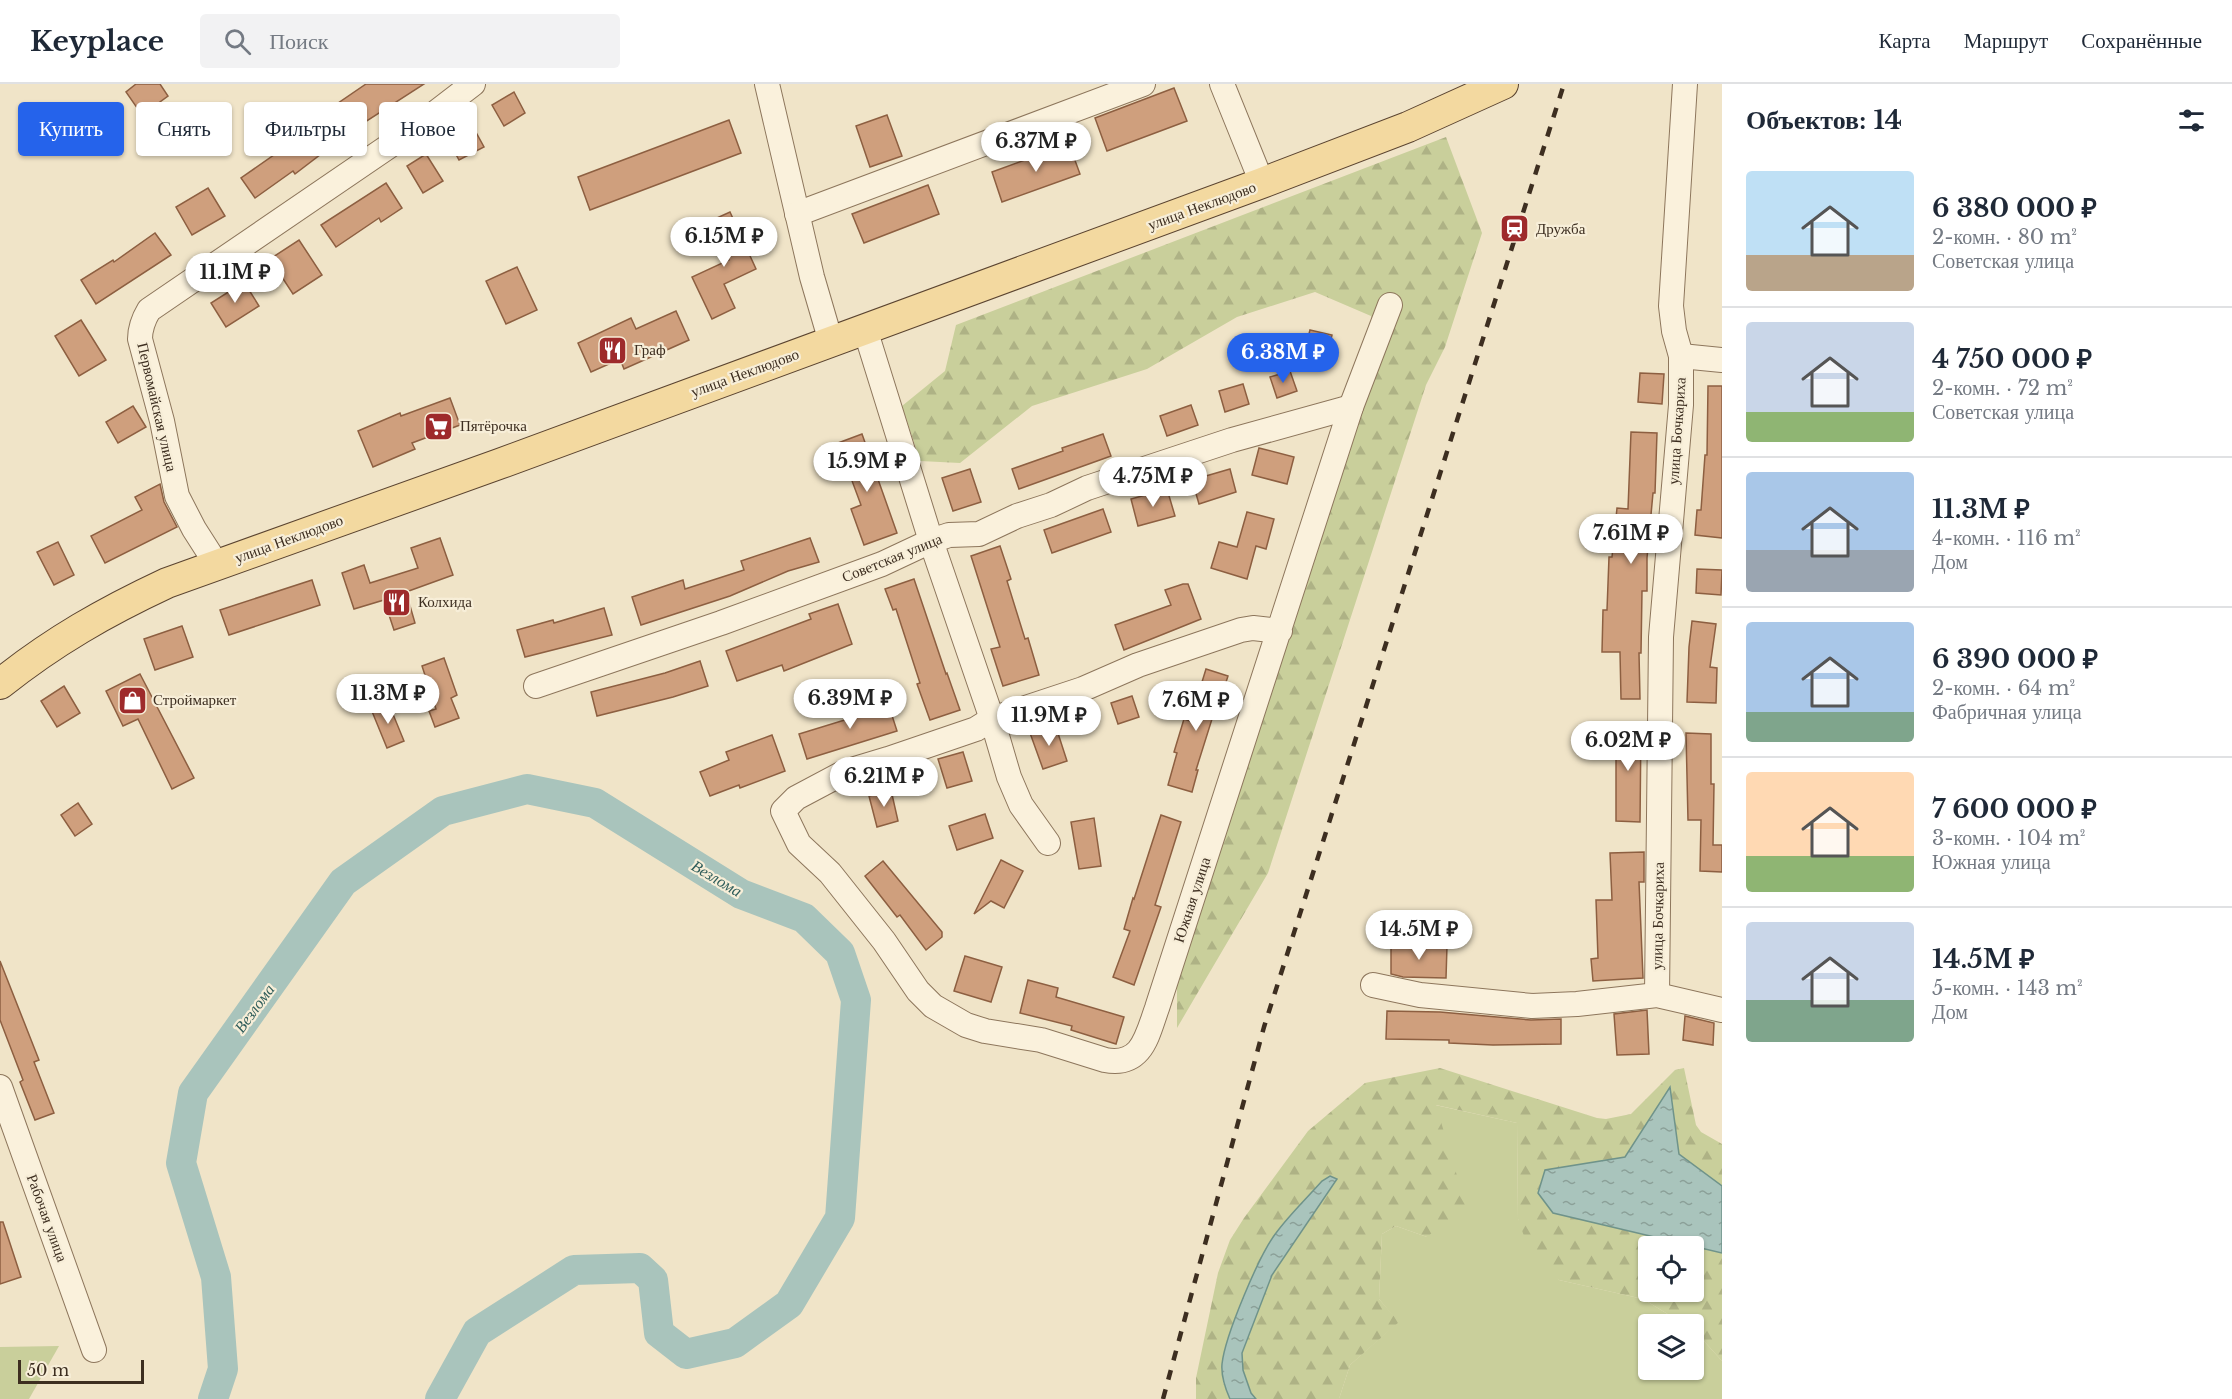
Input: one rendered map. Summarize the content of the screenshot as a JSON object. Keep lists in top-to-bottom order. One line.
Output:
{"streets":{"main road":["улица Неклюдово"],"street":["Первомайская улица","улица Бочкариха","Советская улица","Южная улица","Рабочая улица"]},"crossings":[["улица Неклюдово","Первомайская улица"],["Советская улица","Южная улица"]],"water":["Везлома"],"places":{"station":["Дружба"],"restaurant":["Граф","Колхида"],"supermarket":["Пятёрочка"],"shop":["Строймаркет"]},"scale_bar":"50 m","page":{"header":"Keyplace","search":"Поиск","nav":["Карта","Маршрут","Сохранённые"],"heading":"Объектов: 14","chip":["Купить","Снять","Фильтры","Новое"],"price":["6.37M ₽","6.15M ₽","11.1M ₽","6.38M ₽","15.9M ₽","4.75M ₽","7.61M ₽","11.3M ₽","6.39M ₽","7.6M ₽","11.9M ₽","6.02M ₽","6.21M ₽","14.5M ₽"],"list":[{"name":"6 380 000 ₽","note":"2-комн. · 80 m² · Советская улица"},{"name":"4 750 000 ₽","note":"2-комн. · 72 m² · Советская улица"},{"name":"11.3M ₽","note":"4-комн. · 116 m² · Дом"},{"name":"6 390 000 ₽","note":"2-комн. · 64 m² · Фабричная улица"},{"name":"7 600 000 ₽","note":"3-комн. · 104 m² · Южная улица"},{"name":"14.5M ₽","note":"5-комн. · 143 m² · Дом"}],"scale":"50 m"}}
